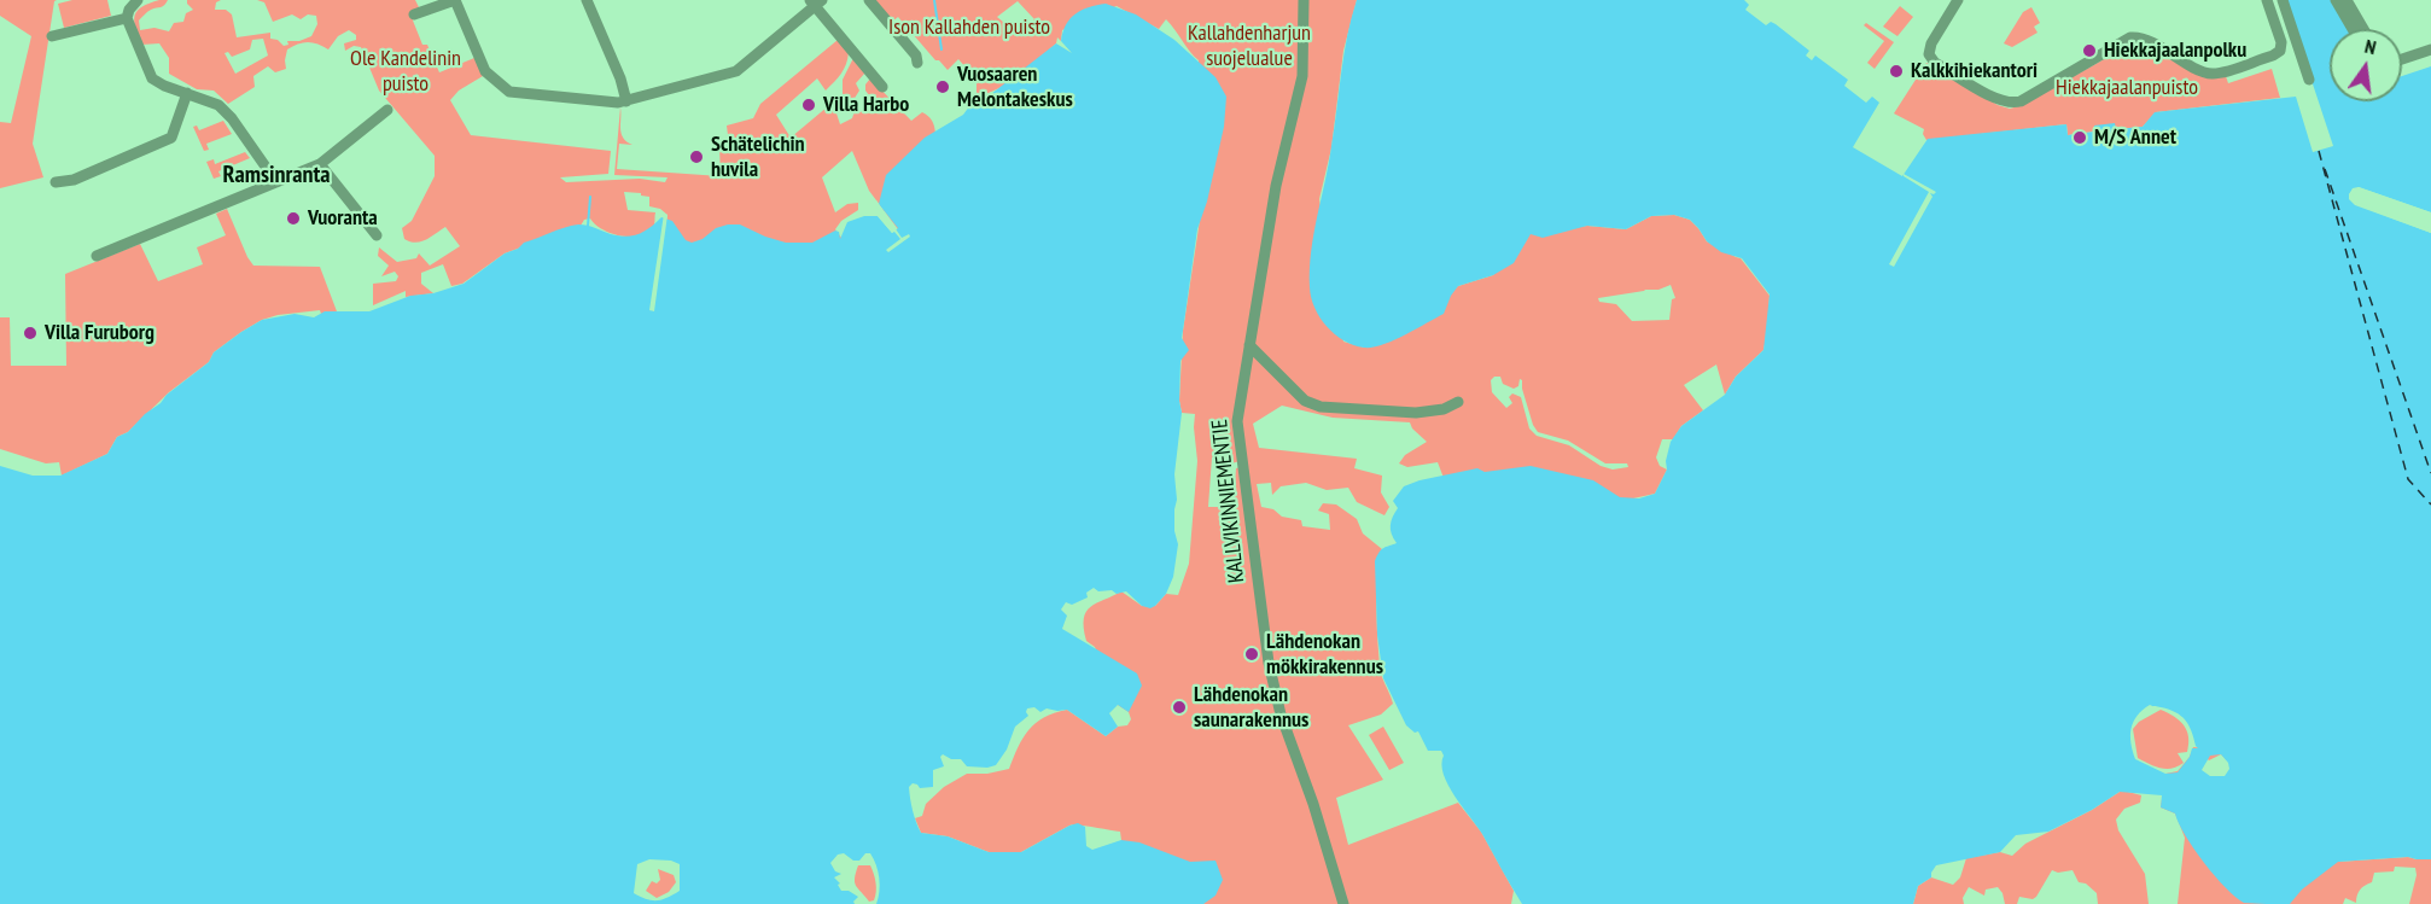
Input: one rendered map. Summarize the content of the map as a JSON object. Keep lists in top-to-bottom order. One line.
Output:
{"streets":{"street":["KALLVIKINNIEMENTIE"]},"districts":["Ramsinranta"],"parks":["Ison Kallahden puisto","Kallahdenharjun suojelualue","Ole Kandelinin puisto","Hiekkajaalanpuisto"],"places":["Hiekkajaalanpolku","Kalkkihiekantori","Vuosaaren Melontakeskus","Villa Harbo","M/S Annet","Schätelichin huvila","Vuoranta","Villa Furuborg","Lähdenokan mökkirakennus","Lähdenokan saunarakennus"],"north":"top"}
